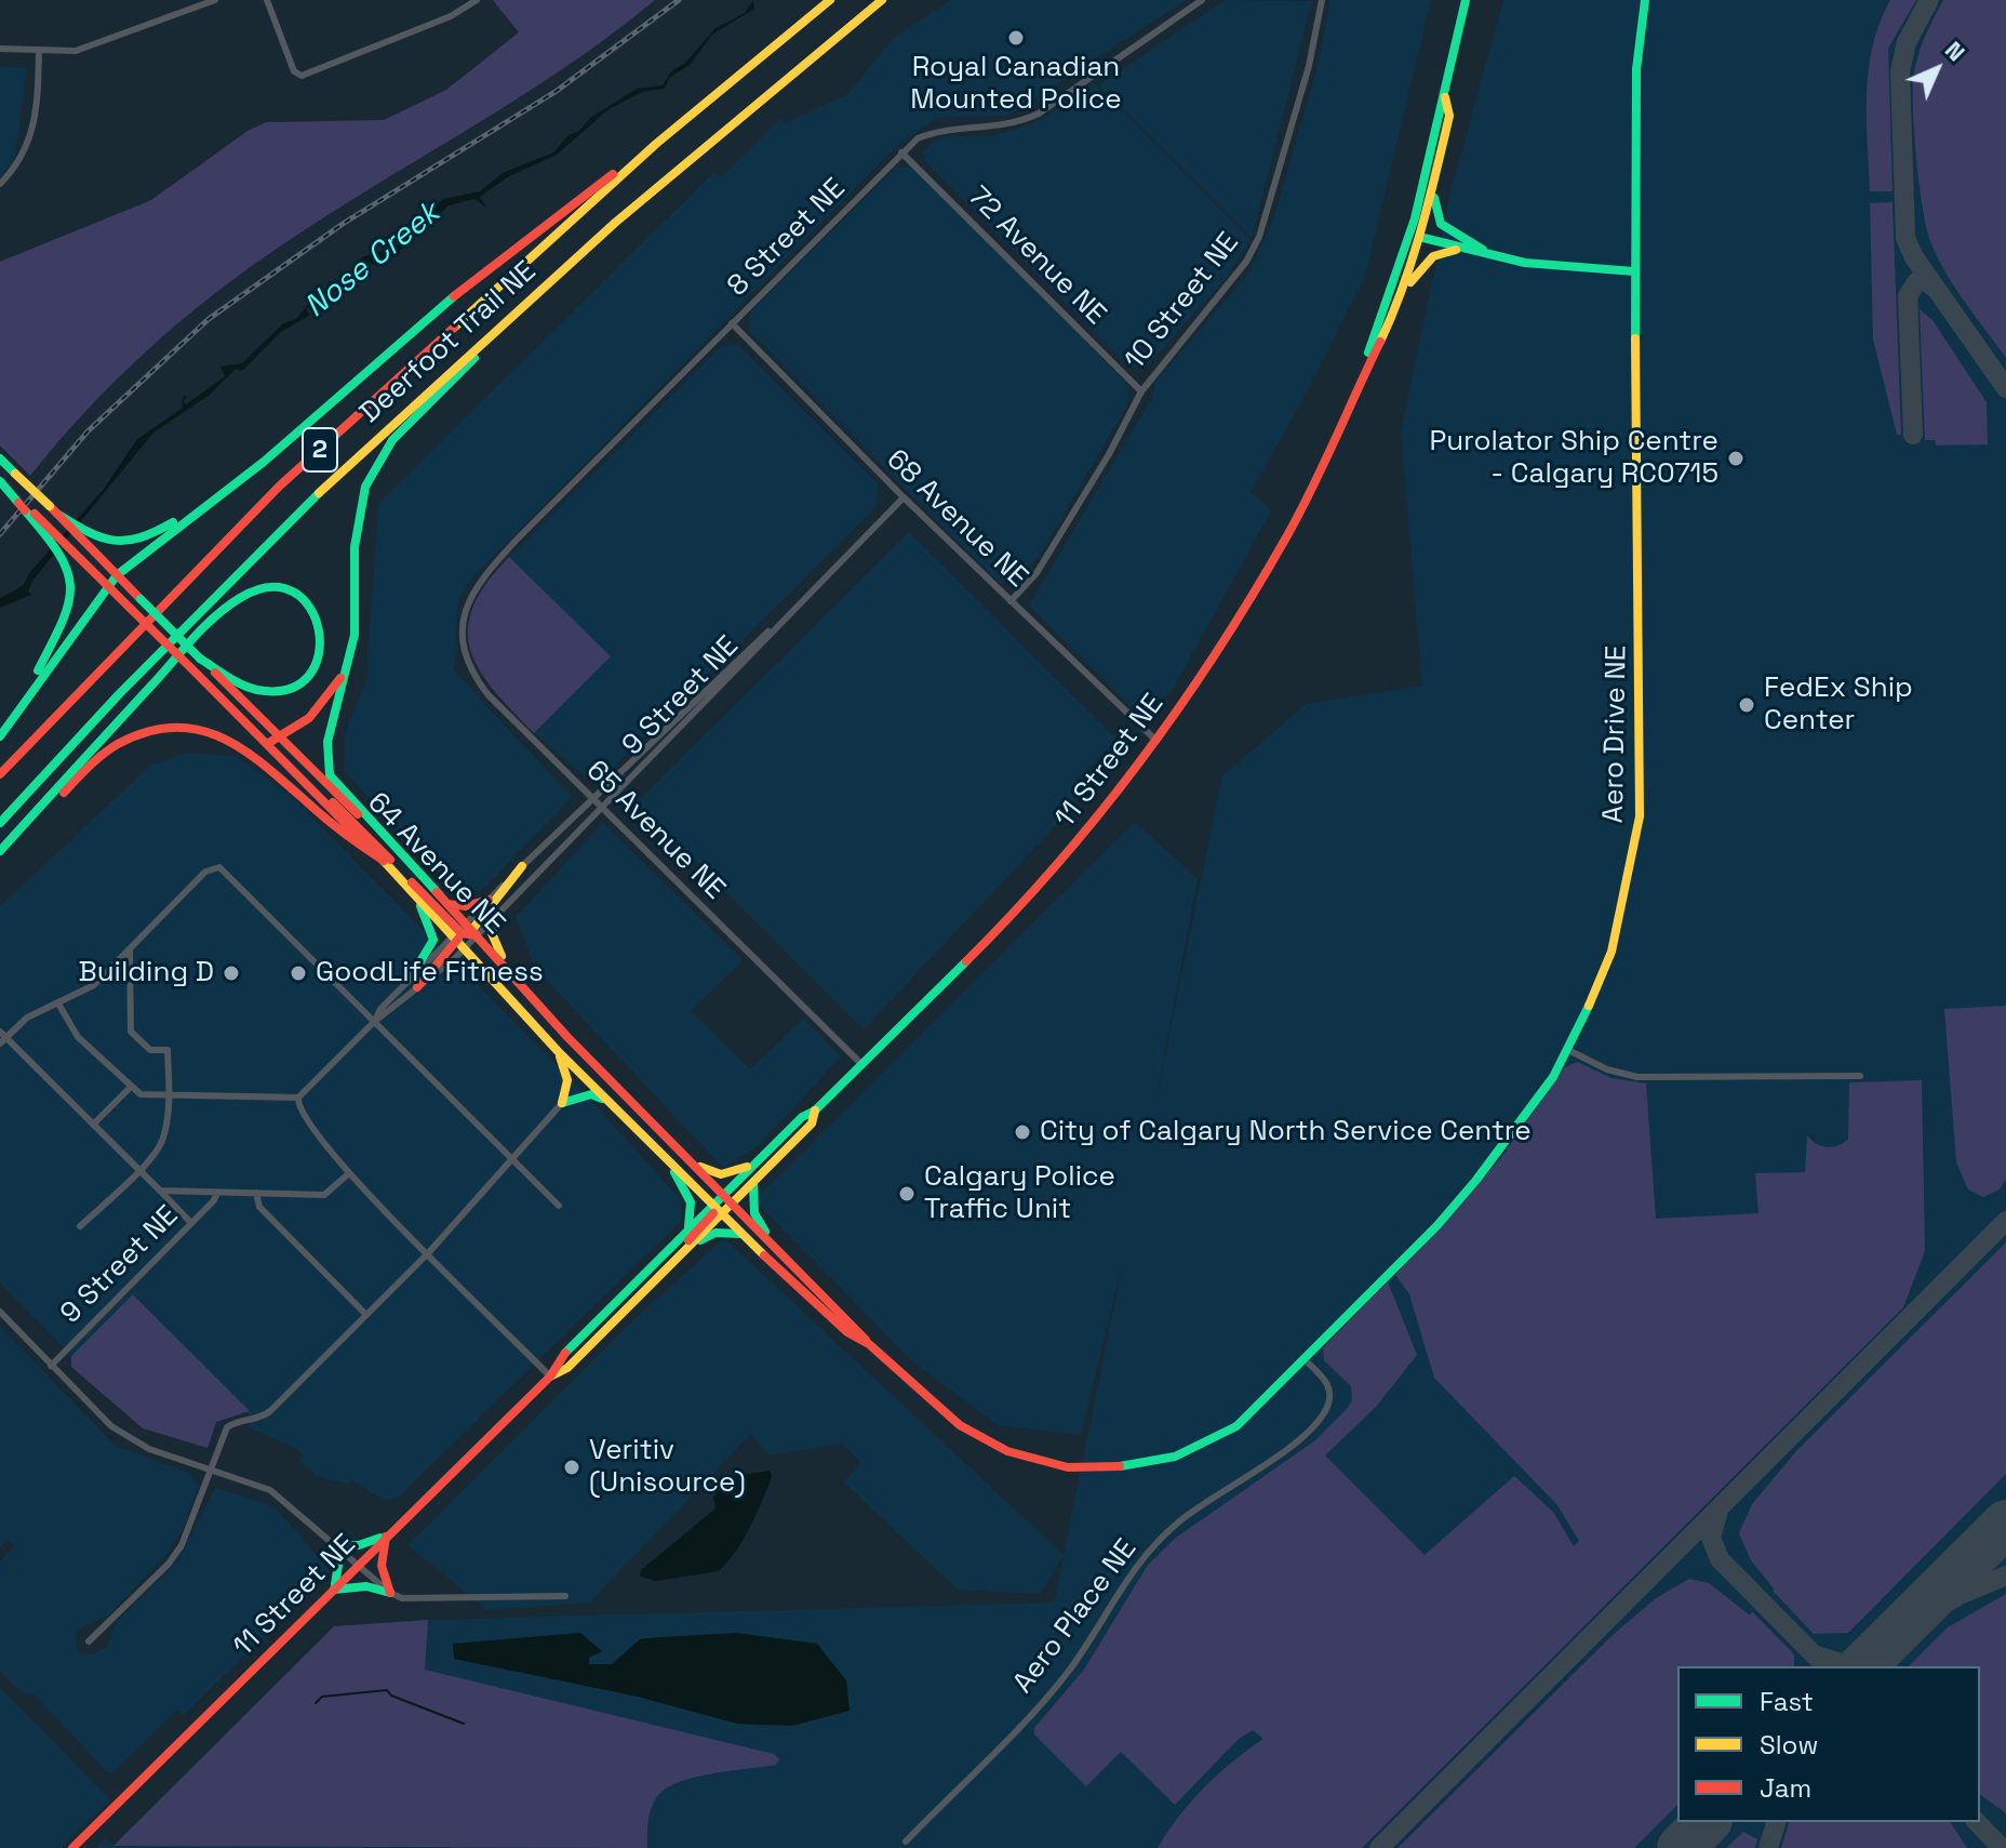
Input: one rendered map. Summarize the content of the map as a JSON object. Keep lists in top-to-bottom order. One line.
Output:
{"streets":{"main road":["Deerfoot Trail NE","2","Aero Drive NE","11 Street NE","64 Avenue NE"],"street":["8 Street NE","72 Avenue NE","10 Street NE","68 Avenue NE","9 Street NE","65 Avenue NE","Aero Place NE"]},"crossings":[["8 Street NE","72 Avenue NE"],["8 Street NE","68 Avenue NE"],["8 Street NE","65 Avenue NE"],["72 Avenue NE","10 Street NE"],["10 Street NE","68 Avenue NE"],["68 Avenue NE","9 Street NE"],["68 Avenue NE","11 Street NE"],["9 Street NE","65 Avenue NE"],["9 Street NE","64 Avenue NE"],["Aero Drive NE","64 Avenue NE"],["Aero Drive NE","Aero Place NE"],["11 Street NE","65 Avenue NE"],["11 Street NE","64 Avenue NE"],["64 Avenue NE","Aero Place NE"]],"water":["Nose Creek"],"places":["Royal Canadian Mounted Police","Purolator Ship Centre - Calgary RC0715","FedEx Ship Center","Building D","GoodLife Fitness","City of Calgary North Service Centre","Calgary Police Traffic Unit","Veritiv (Unisource)"],"legend":["Fast","Slow","Jam"],"north":"top right"}
